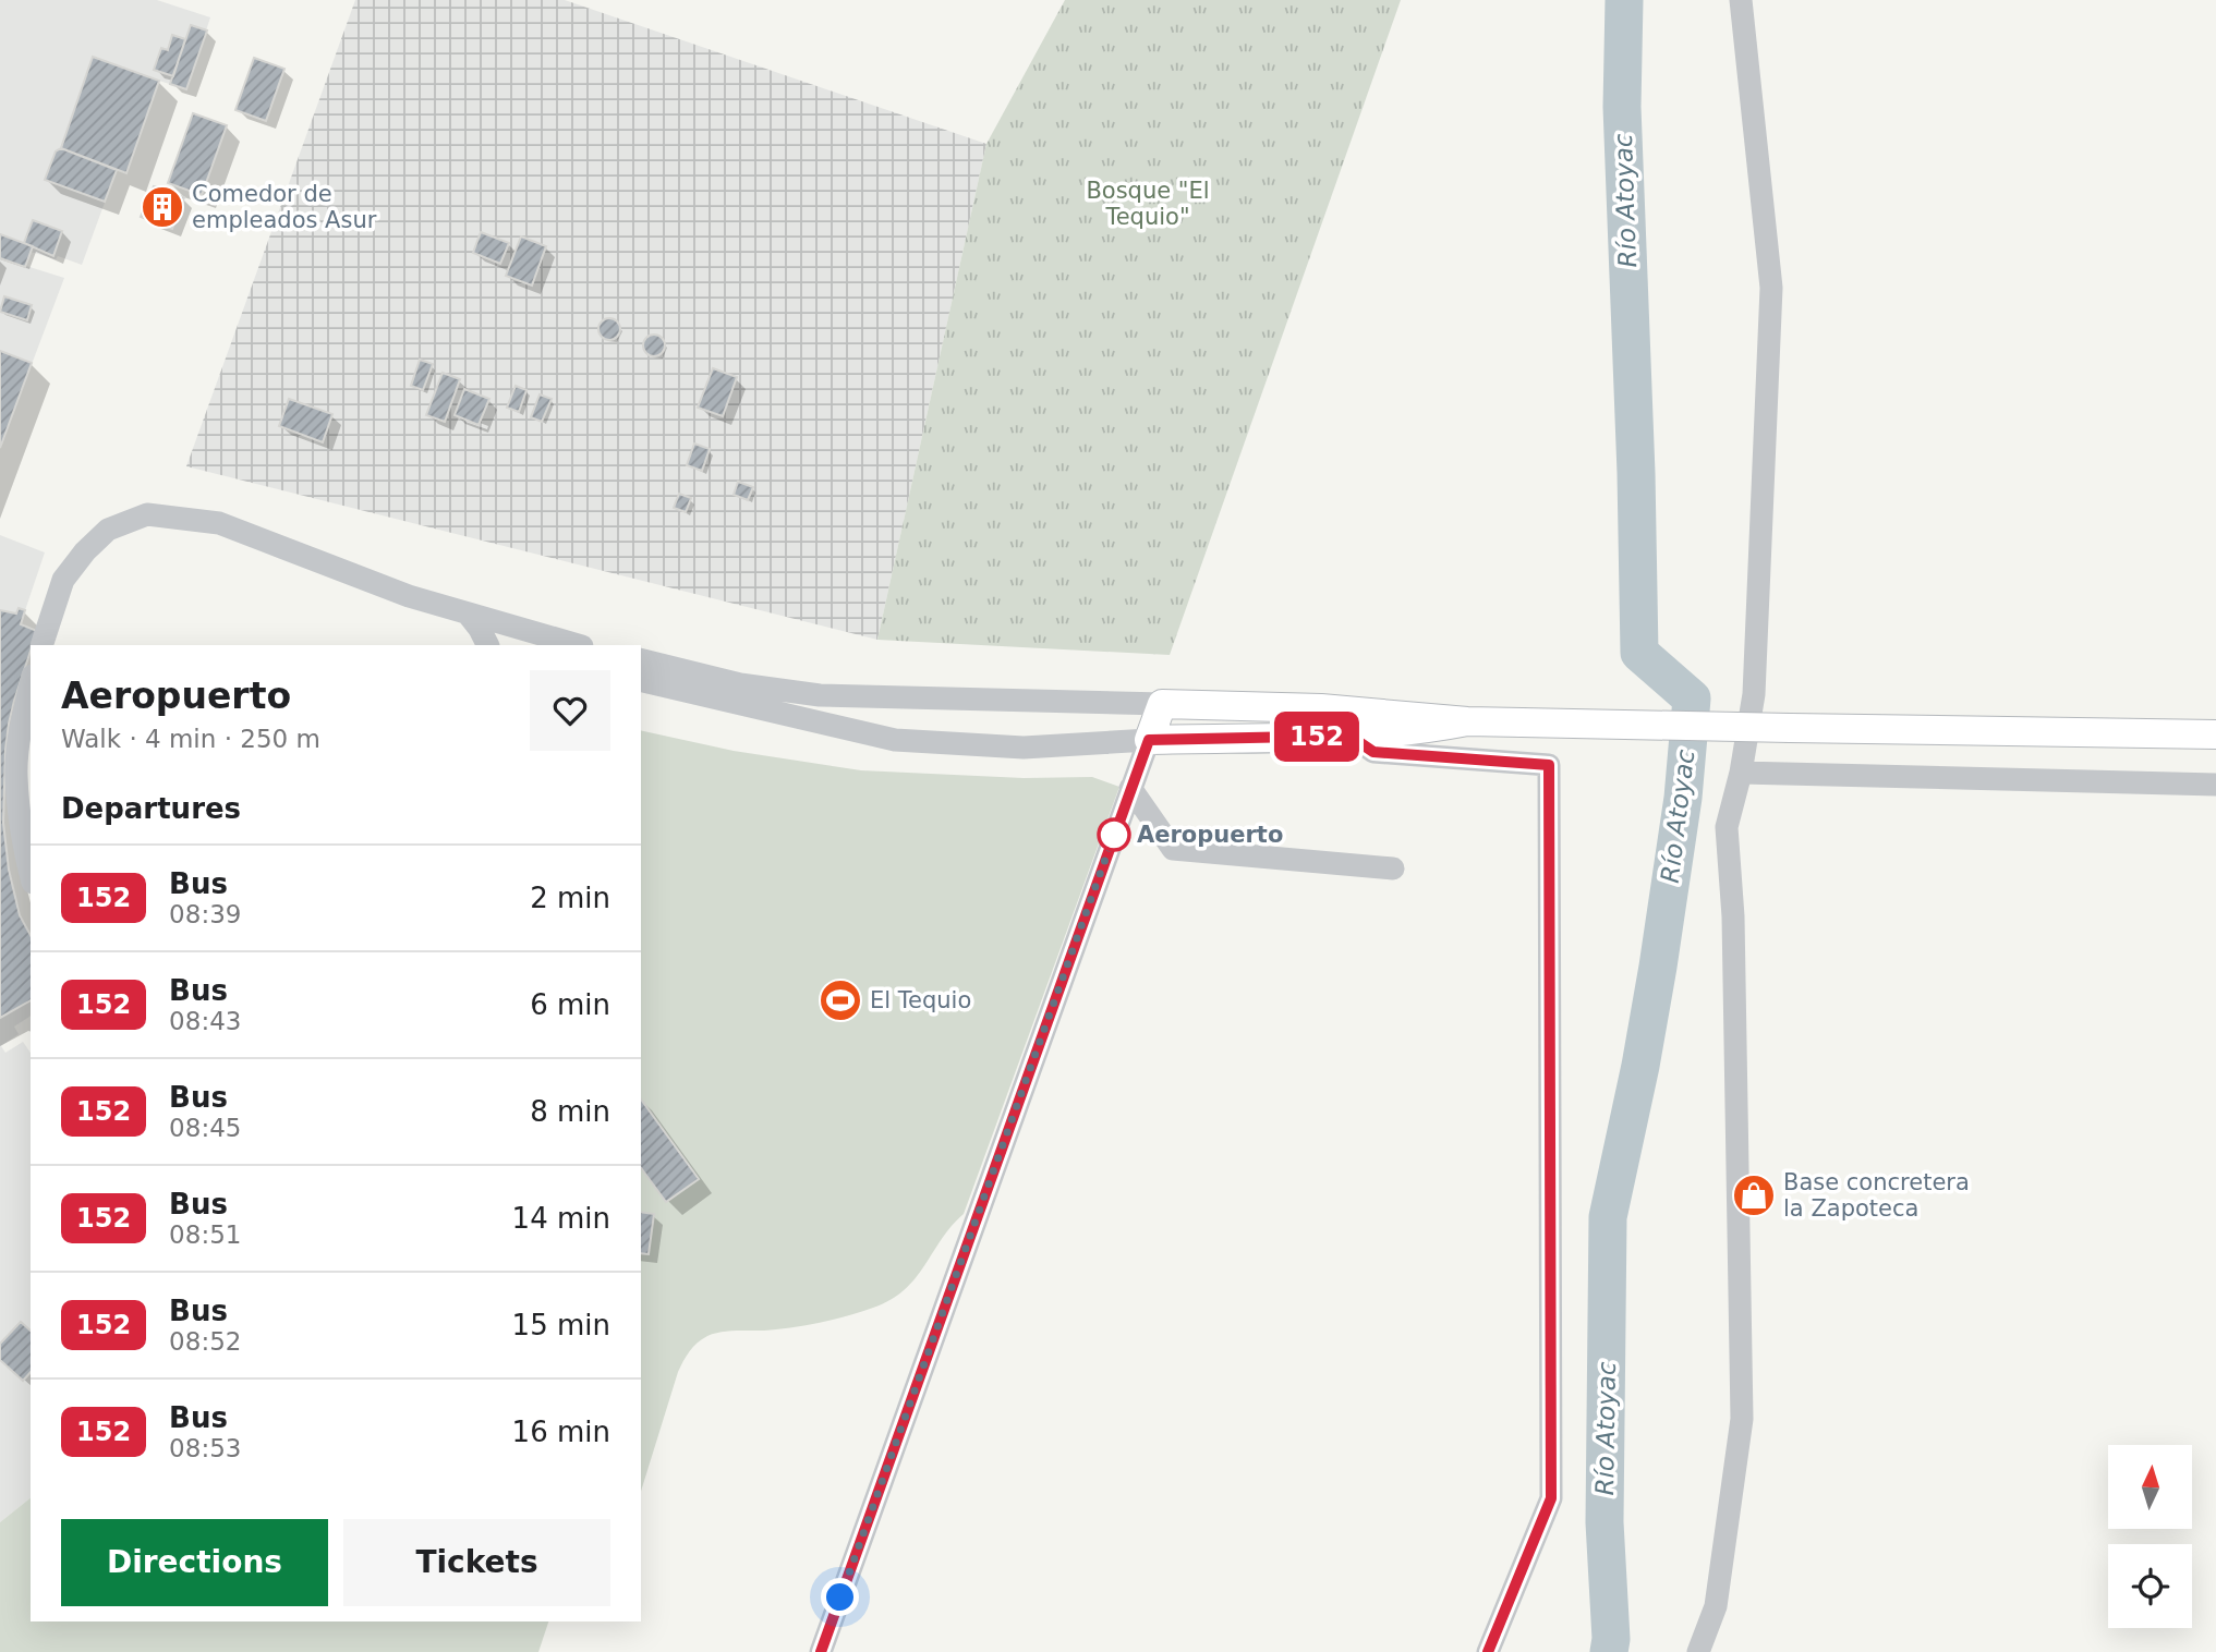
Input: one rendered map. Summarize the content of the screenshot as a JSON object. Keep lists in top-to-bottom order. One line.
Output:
{"water":["Río Atoyac"],"parks":["Bosque \"El Tequio\""],"places":{"building":["Comedor de empleados Asur"],"other":["Aeropuerto"],"sports":["El Tequio"],"shop":["Base concretera la Zapoteca"]},"lines":["bus line 152"],"north":"top","page":{"on_map":"152","heading":[["Aeropuerto","Walk · 4 min · 250 m"],"Departures"],"list":[{"mark":"152","name":"Bus","note":"08:39","value":"2 min"},{"mark":"152","name":"Bus","note":"08:43","value":"6 min"},{"mark":"152","name":"Bus","note":"08:45","value":"8 min"},{"mark":"152","name":"Bus","note":"08:51","value":"14 min"},{"mark":"152","name":"Bus","note":"08:52","value":"15 min"},{"mark":"152","name":"Bus","note":"08:53","value":"16 min"}],"buttons":["Directions","Tickets"]}}
